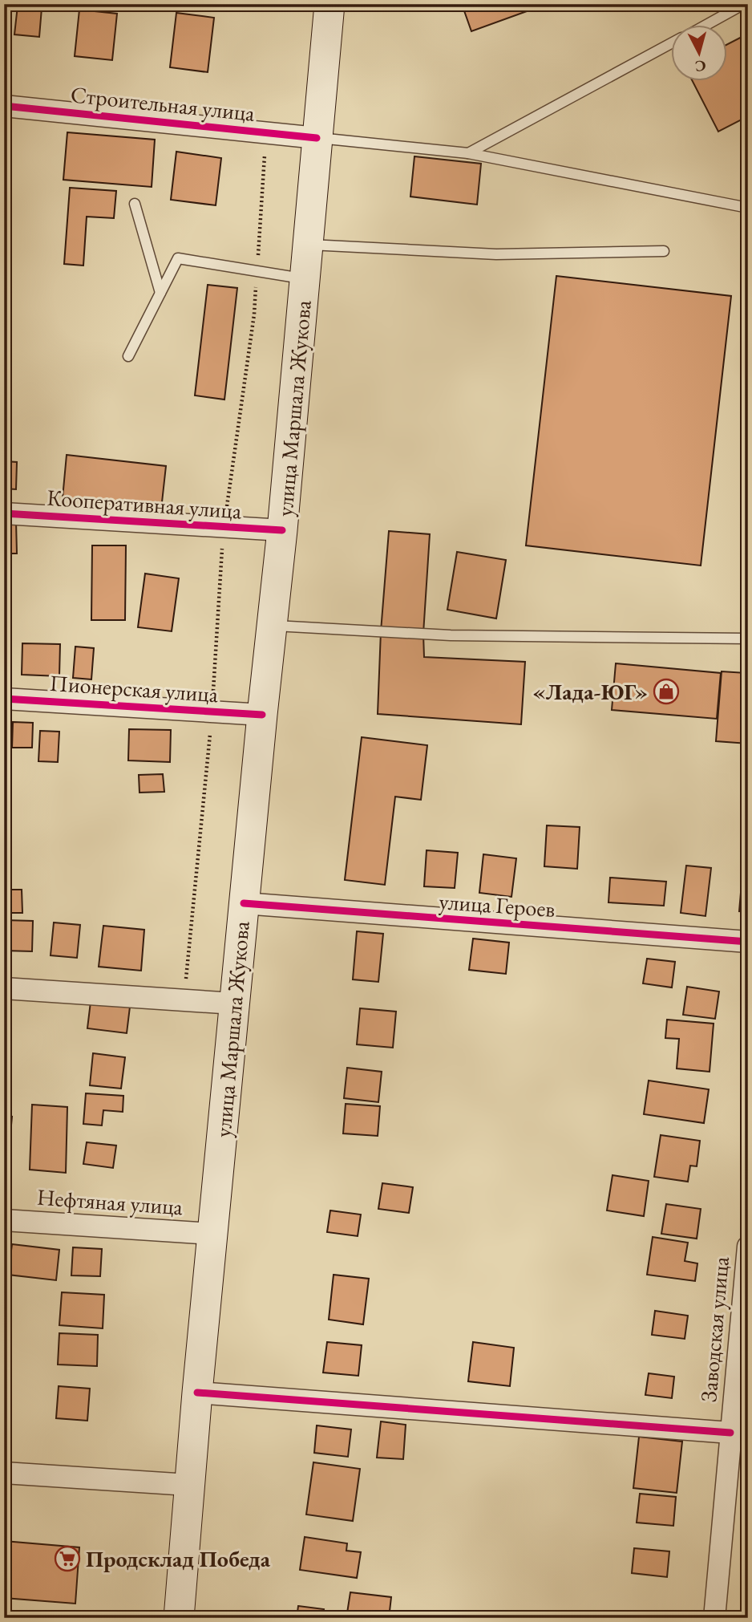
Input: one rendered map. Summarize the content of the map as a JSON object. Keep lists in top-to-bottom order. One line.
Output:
{"streets":{"main road":["улица Маршала Жукова"],"street":["Строительная улица","Кооперативная улица","Пионерская улица","улица Героев","Нефтяная улица","Заводская улица"]},"crossings":[["Строительная улица","улица Маршала Жукова"],["улица Маршала Жукова","Кооперативная улица"],["улица Маршала Жукова","Пионерская улица"],["улица Маршала Жукова","улица Героев"],["улица Маршала Жукова","Нефтяная улица"]],"places":{"shop":["«Лада-ЮГ»"],"supermarket":["Продсклад Победа"]},"north":"bottom"}
